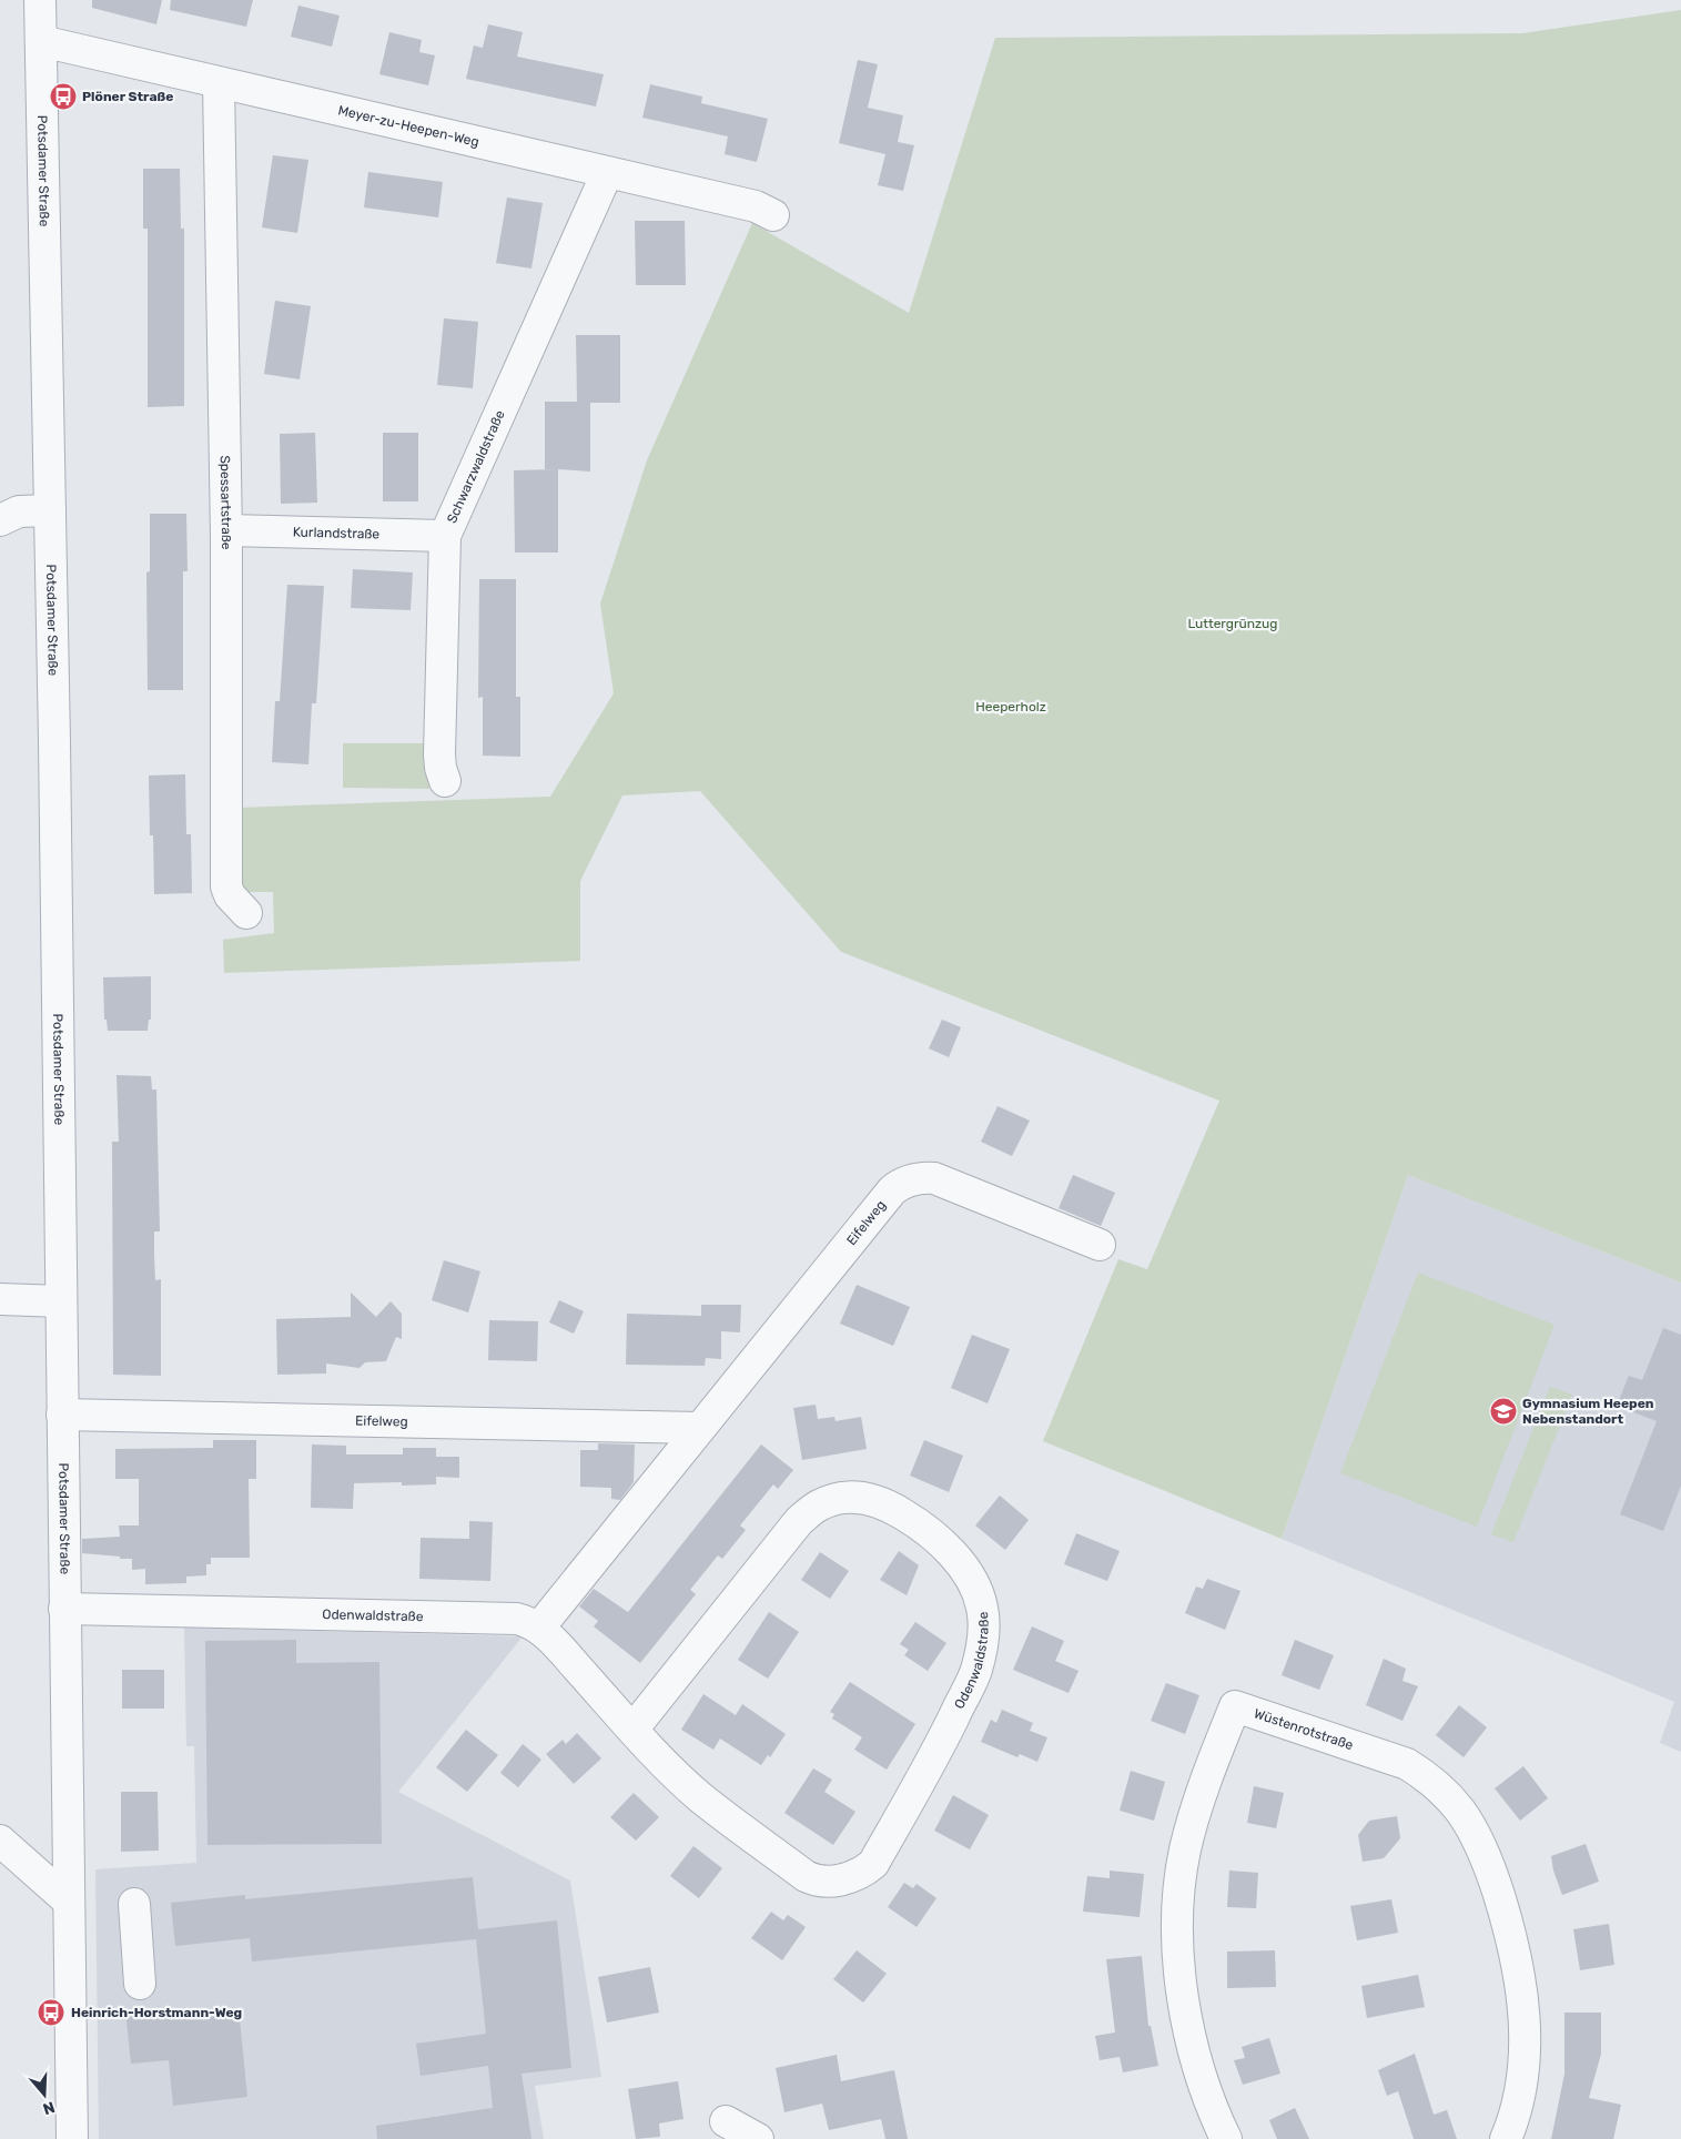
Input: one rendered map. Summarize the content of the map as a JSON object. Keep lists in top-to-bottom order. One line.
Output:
{"streets":{"street":["Meyer-zu-Heepen-Weg","Potsdamer Straße","Schwarzwaldstraße","Spessartstraße","Kurlandstraße","Eifelweg","Odenwaldstraße","Wüstenrotstraße"]},"crossings":[["Meyer-zu-Heepen-Weg","Potsdamer Straße"],["Meyer-zu-Heepen-Weg","Schwarzwaldstraße"],["Meyer-zu-Heepen-Weg","Spessartstraße"],["Potsdamer Straße","Eifelweg"],["Potsdamer Straße","Odenwaldstraße"],["Schwarzwaldstraße","Kurlandstraße"],["Spessartstraße","Kurlandstraße"],["Eifelweg","Odenwaldstraße"]],"parks":["Luttergrünzug","Heeperholz"],"places":{"bus stop":["Plöner Straße","Heinrich-Horstmann-Weg"],"school or university":["Gymnasium Heepen Nebenstandort"]},"north":"bottom"}
